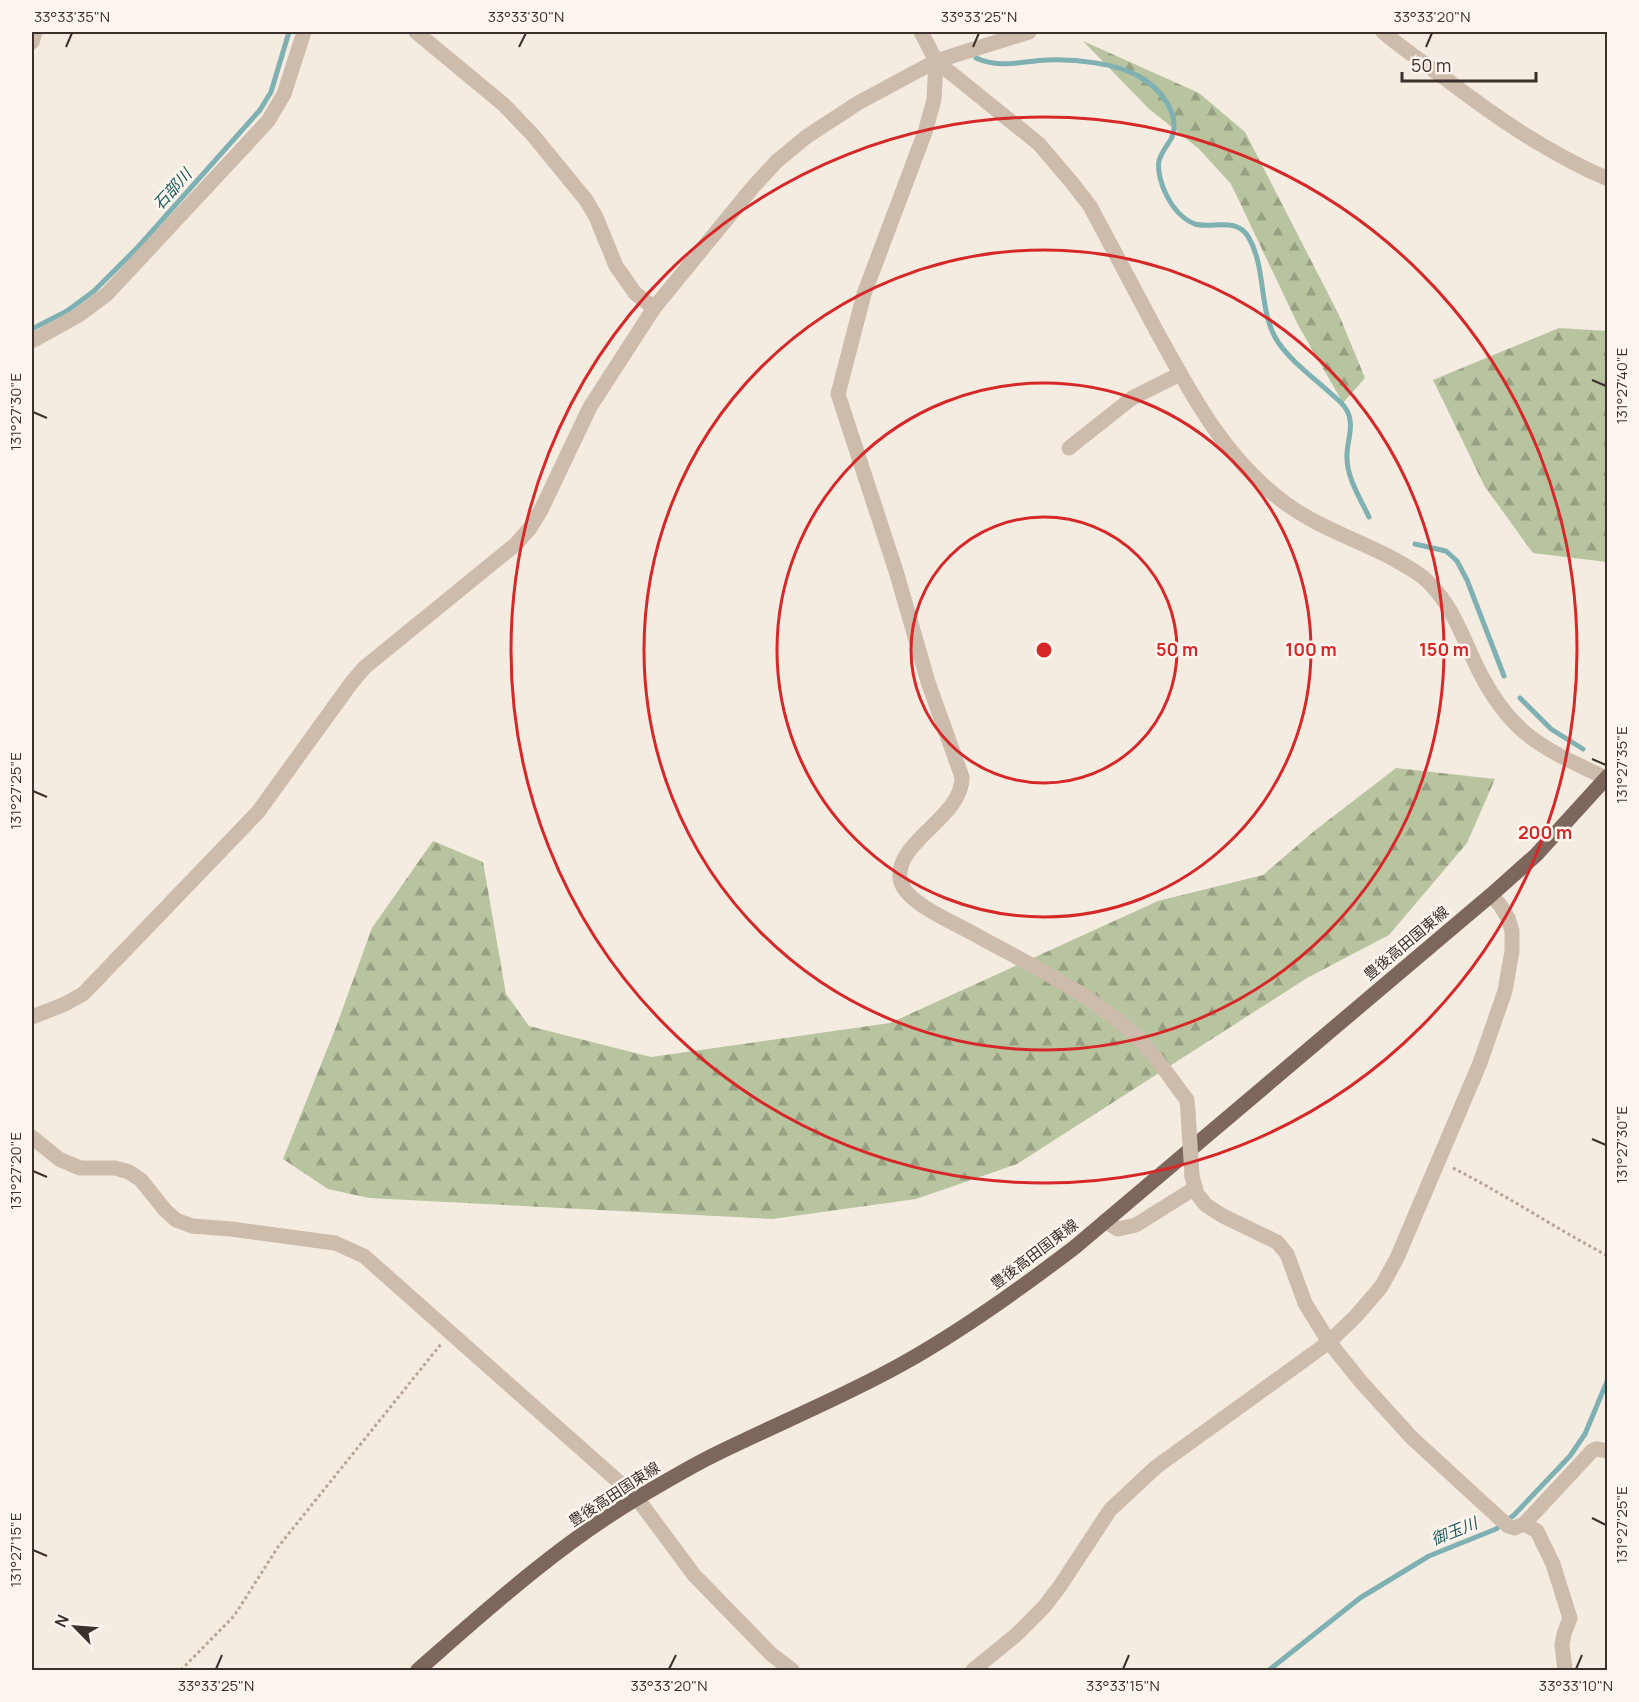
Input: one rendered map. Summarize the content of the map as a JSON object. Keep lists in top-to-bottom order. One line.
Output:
{"streets":{"main road":["豊後高田国東線"]},"water":["石部川","御玉川"],"scale_bar":"50 m","north":"top left","coordinates":["33°33'35\"N","33°33'30\"N","33°33'25\"N","33°33'20\"N","131°27'40\"E","131°27'30\"E","131°27'35\"E","131°27'25\"E","131°27'20\"E","131°27'15\"E","33°33'15\"N","33°33'10\"N"],"rings":["50 m","100 m","150 m","200 m"]}
